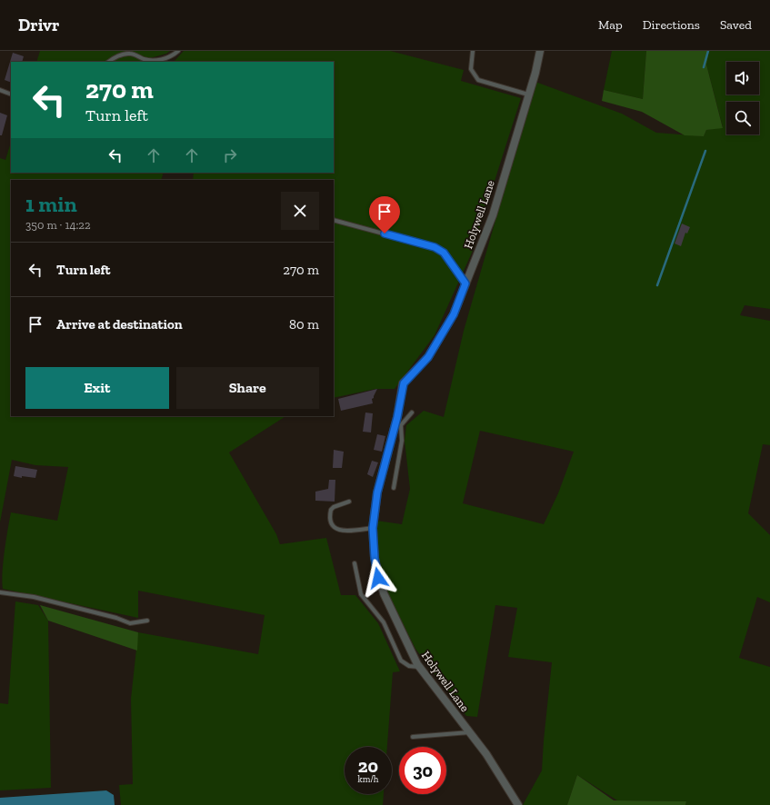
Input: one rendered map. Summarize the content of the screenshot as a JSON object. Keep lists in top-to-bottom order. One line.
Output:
{"streets":{"street":["Holywell Lane"]},"page":{"header":"Drivr","nav":["Map","Directions","Saved"],"turn":["270 m","Turn left"],"heading":["1 min","350 m · 14:22"],"list":[{"name":"Turn left","value":"270 m"},{"name":"Arrive at destination","value":"80 m"}],"buttons":["Exit","Share"],"speed":"20 km/h","limit":"30"}}
